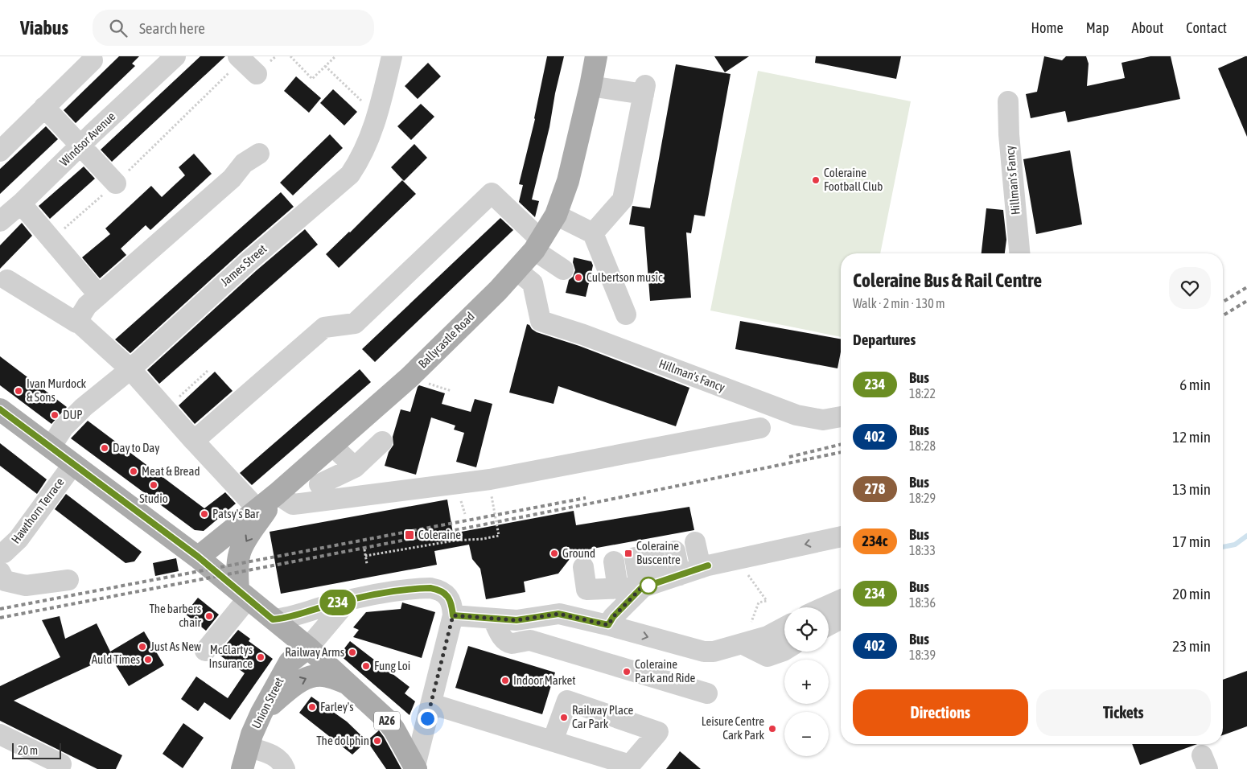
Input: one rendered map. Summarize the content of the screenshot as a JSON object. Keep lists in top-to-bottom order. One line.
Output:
{"streets":{"main road":["Ballycastle Road","Union Street","A26"],"street":["Windsor Avenue","Hillman's Fancy","James Street","Hawthorn Terrace"]},"crossings":[["Hillman's Fancy","Ballycastle Road"],["Union Street","A26"]],"places":{"other":["Coleraine Football Club","Culbertson music","Ivan Murdock & Sons","DUP","Day to Day","Meat & Bread","Studio","Patsy's Bar","Ground","The barbers chair","Just As New","Railway Arms","McClartys Insurance","Auld Times","Fung Loi","Coleraine Park and Ride","Indoor Market","Farley's","Railway Place Car Park","Leisure Centre Cark Park","The dolphin"],"transit":["Coleraine","Coleraine Buscentre"]},"lines":["bus line 234"],"scale_bar":"20 m","page":{"header":"Viabus","search":"Search here","nav":["Home","Map","About","Contact"],"on_map":"234","heading":[["Coleraine Bus & Rail Centre","Walk · 2 min · 130 m"],"Departures"],"list":[{"mark":"234","name":"Bus","note":"18:22","value":"6 min"},{"mark":"402","name":"Bus","note":"18:28","value":"12 min"},{"mark":"278","name":"Bus","note":"18:29","value":"13 min"},{"mark":"234c","name":"Bus","note":"18:33","value":"17 min"},{"mark":"234","name":"Bus","note":"18:36","value":"20 min"},{"mark":"402","name":"Bus","note":"18:39","value":"23 min"}],"map_buttons":["+","−"],"buttons":["Directions","Tickets"],"scale":"20 m"}}
